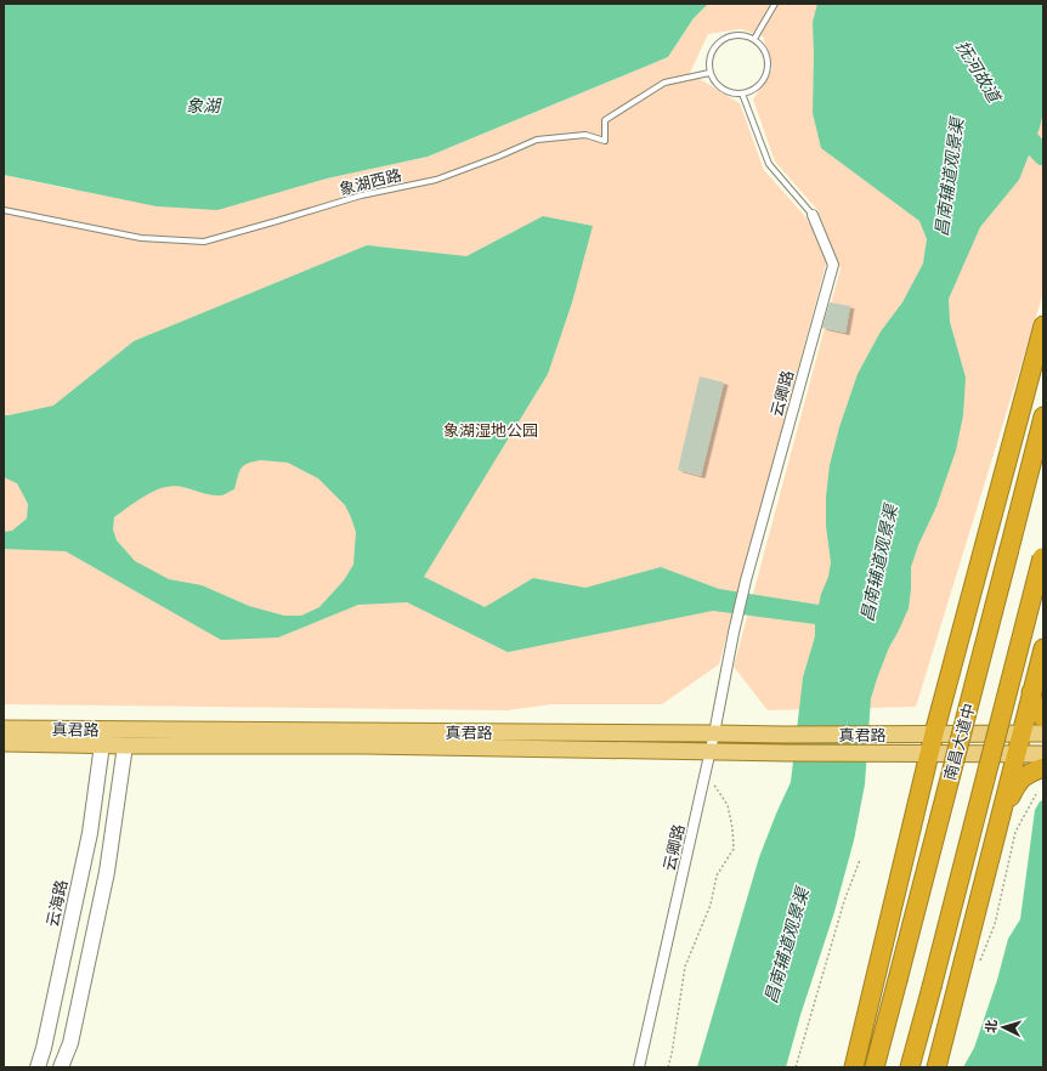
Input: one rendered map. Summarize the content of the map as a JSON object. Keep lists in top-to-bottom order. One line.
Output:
{"streets":{"highway":["南昌大道中"],"main road":["真君路"],"street":["云卿路","云海路"],"lane":["象湖西路"]},"crossings":[["云卿路","真君路"],["真君路","云海路"]],"water":["抚河故道","象湖","昌南辅道观景渠"],"parks":["象湖湿地公园"],"north":"left"}
